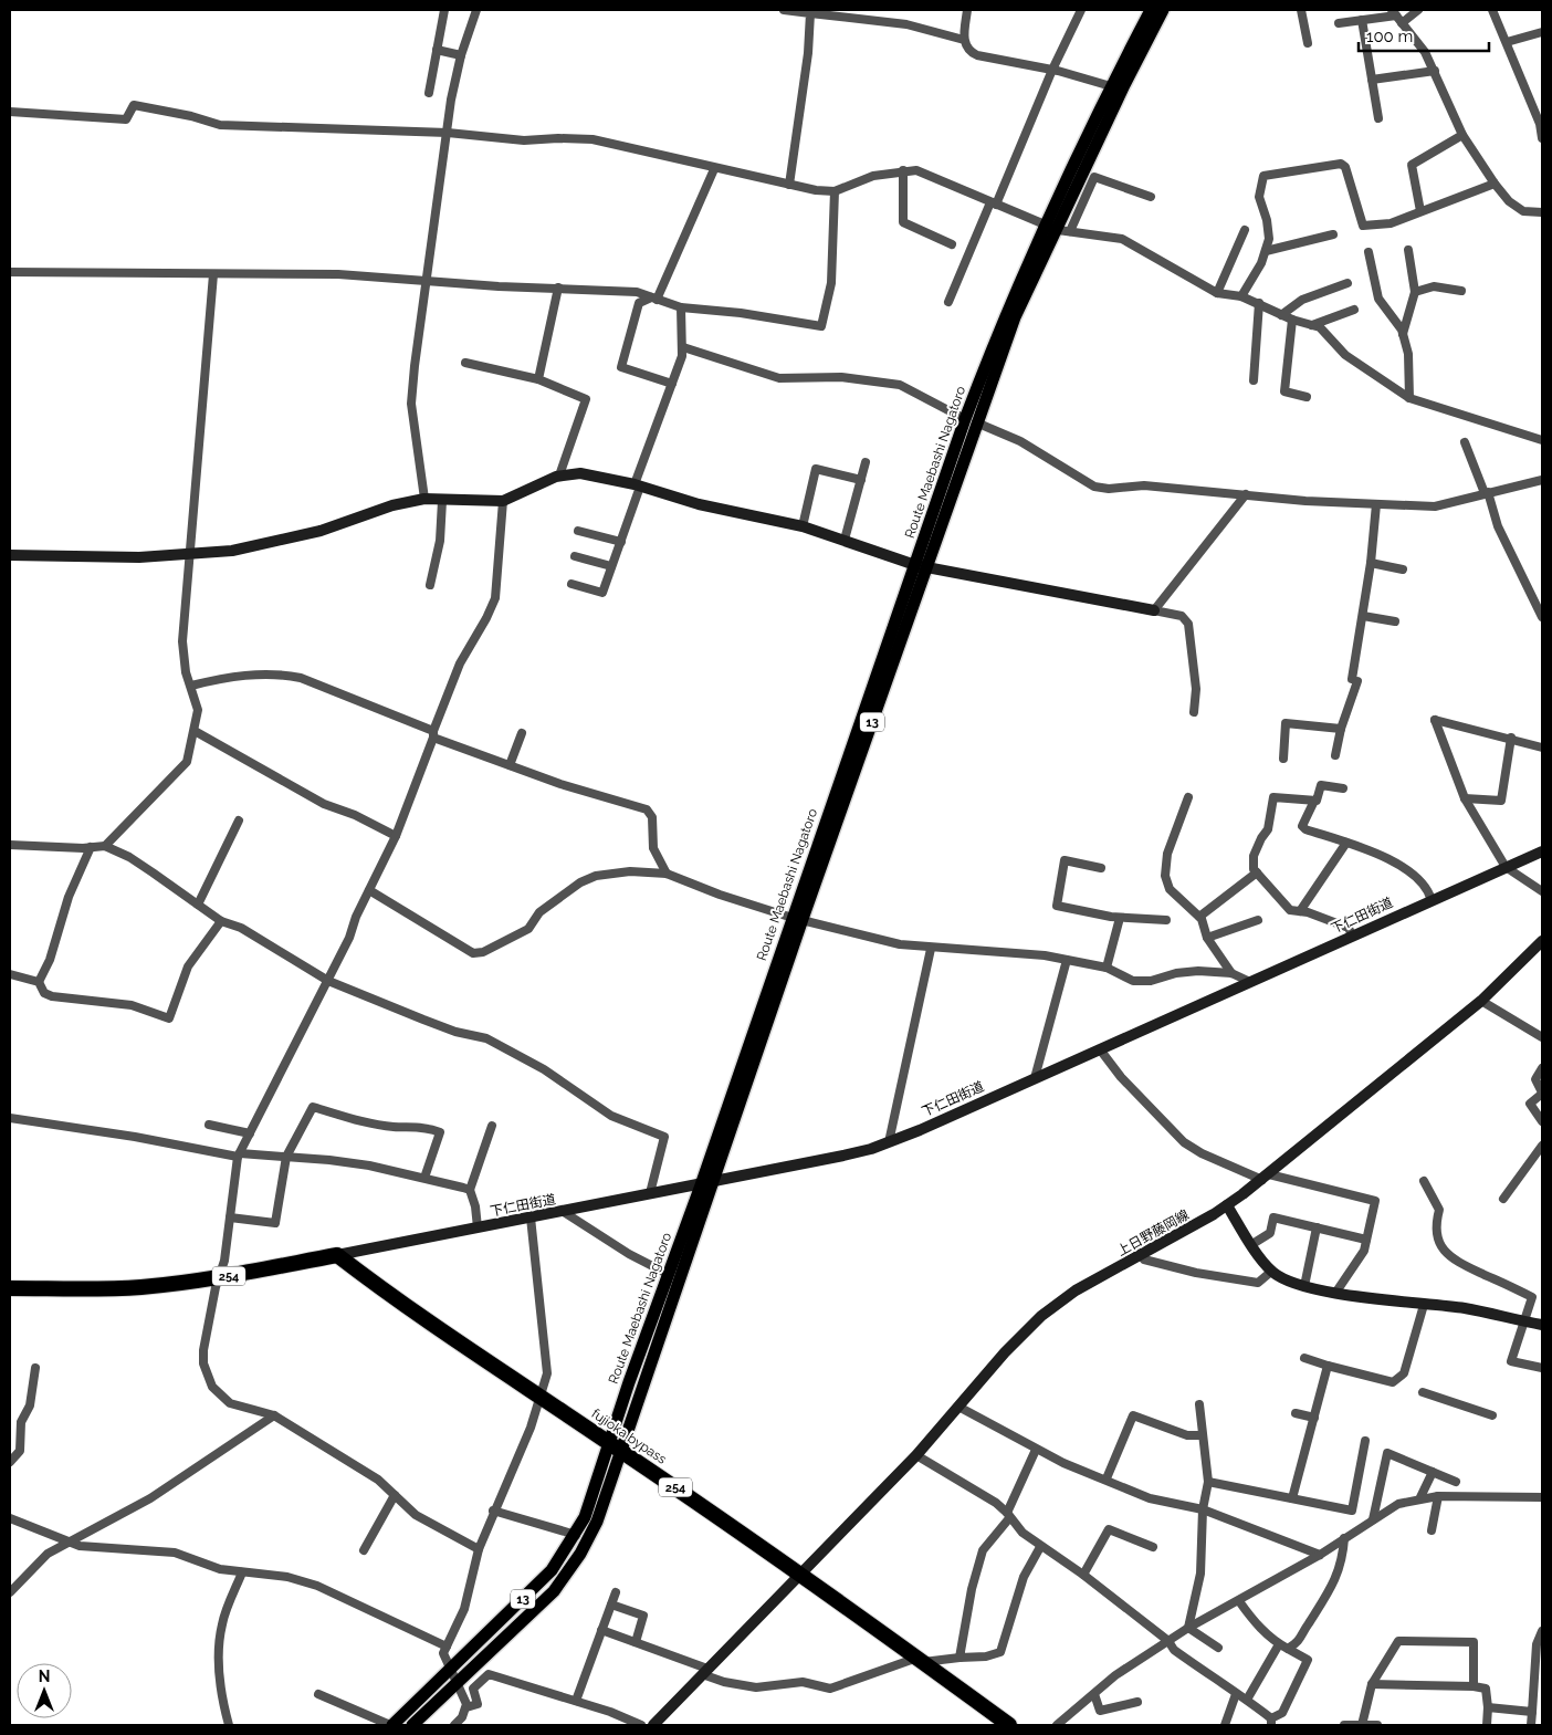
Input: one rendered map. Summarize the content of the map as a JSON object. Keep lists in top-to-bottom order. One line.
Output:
{"streets":{"highway":["254","fujioka bypass"],"main road":["Route Maebashi Nagatoro","13"],"street":["下仁田街道","上日野藤岡線"]},"crossings":[["Route Maebashi Nagatoro","下仁田街道"],["Route Maebashi Nagatoro","fujioka bypass"],["下仁田街道","254"],["下仁田街道","fujioka bypass"],["上日野藤岡線","fujioka bypass"],["254","fujioka bypass"]],"scale_bar":"100 m","north":"top"}
